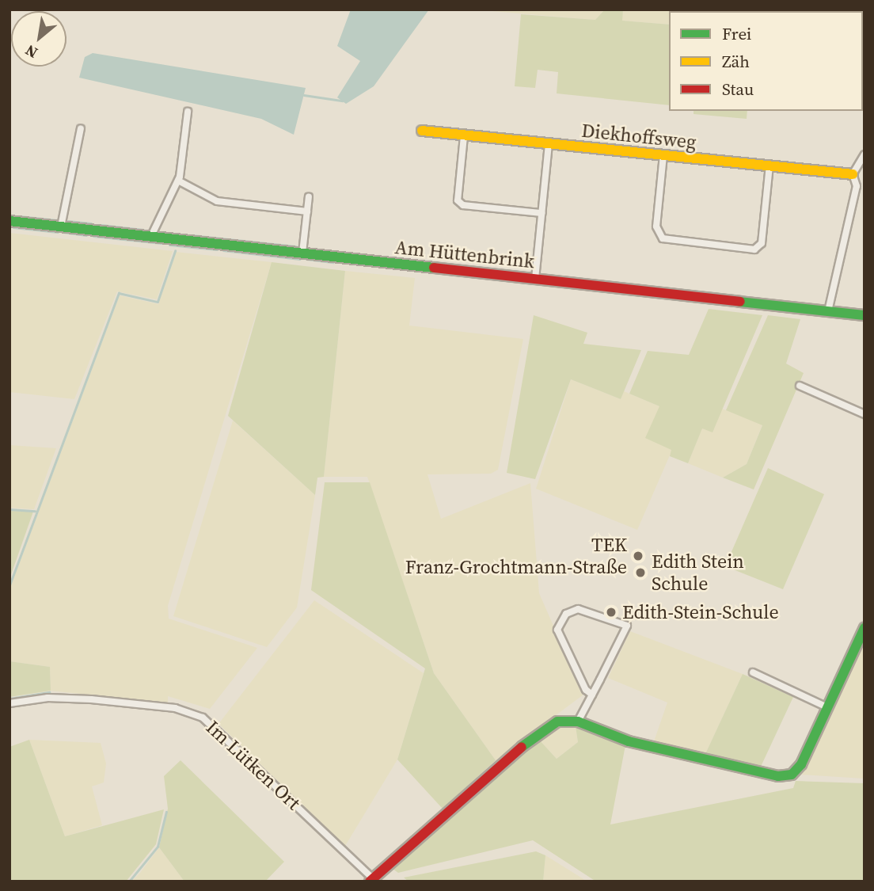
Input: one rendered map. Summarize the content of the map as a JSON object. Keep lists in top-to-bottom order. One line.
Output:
{"streets":{"street":["Diekhoffsweg","Am Hüttenbrink","Im Lütken Ort"]},"places":["TEK Franz-Grochtmann-Straße","Edith Stein Schule","Edith-Stein-Schule"],"legend":["Frei","Zäh","Stau"],"north":"bottom left"}
